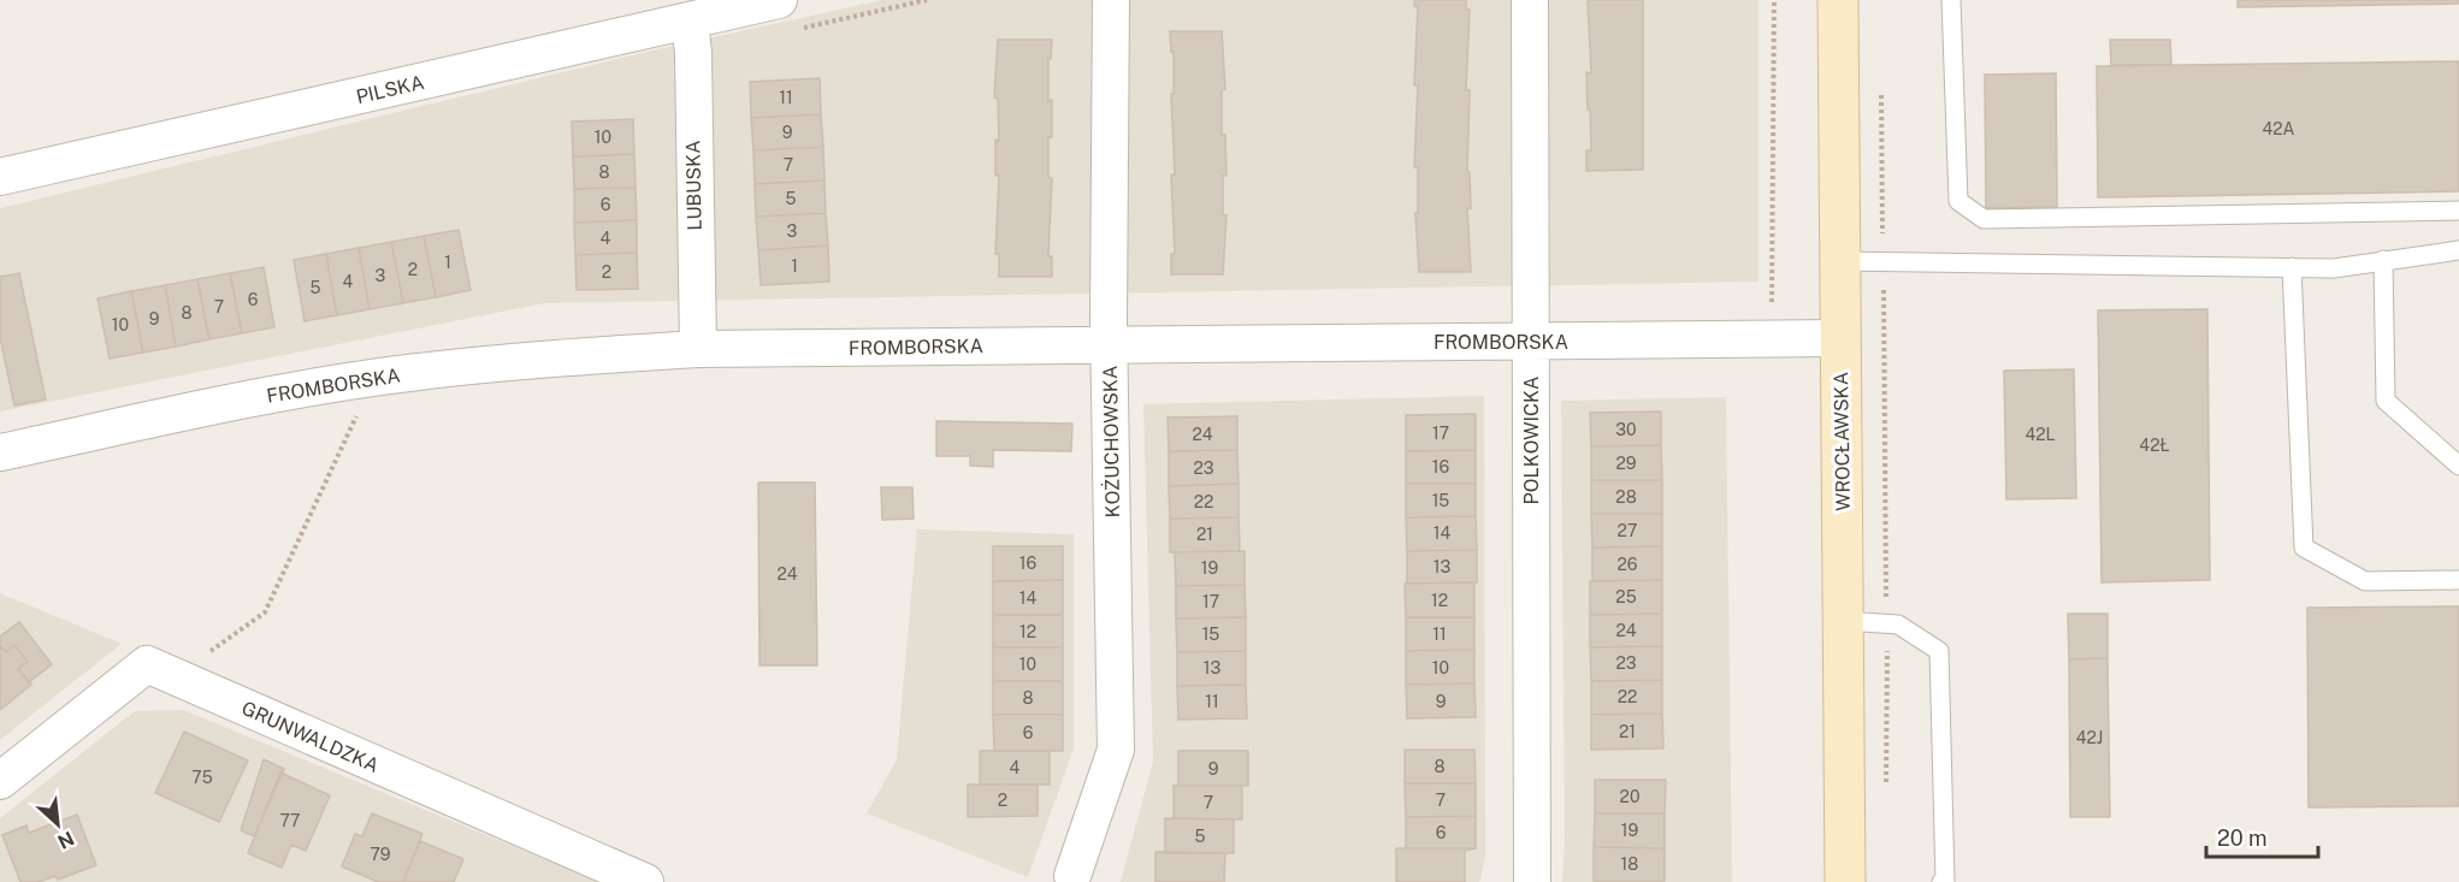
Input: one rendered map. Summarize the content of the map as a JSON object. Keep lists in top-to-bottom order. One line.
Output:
{"streets":{"street":["PILSKA","LUBUSKA","FROMBORSKA","POLKOWICKA","KOŻUCHOWSKA","WROCŁAWSKA","GRUNWALDZKA"]},"crossings":[["PILSKA","LUBUSKA"],["LUBUSKA","FROMBORSKA"],["FROMBORSKA","POLKOWICKA"],["FROMBORSKA","KOŻUCHOWSKA"],["FROMBORSKA","WROCŁAWSKA"]],"house_numbers":["11","42A","9","10","7","8","5","6","3","4","1","1","2","2","3","4","5","6","7","8","9","10","30","17","24","42L","42Ł","29","16","23","28","15","22","27","14","21","16","26","13","19","24","25","14","12","17","24","12","15","11","23","10","13","10","22","8","11","9","21","6","42J","8","4","9","75","20","2","7","7","77","19","6","5","79","18"],"scale_bar":"20 m","north":"bottom right"}
